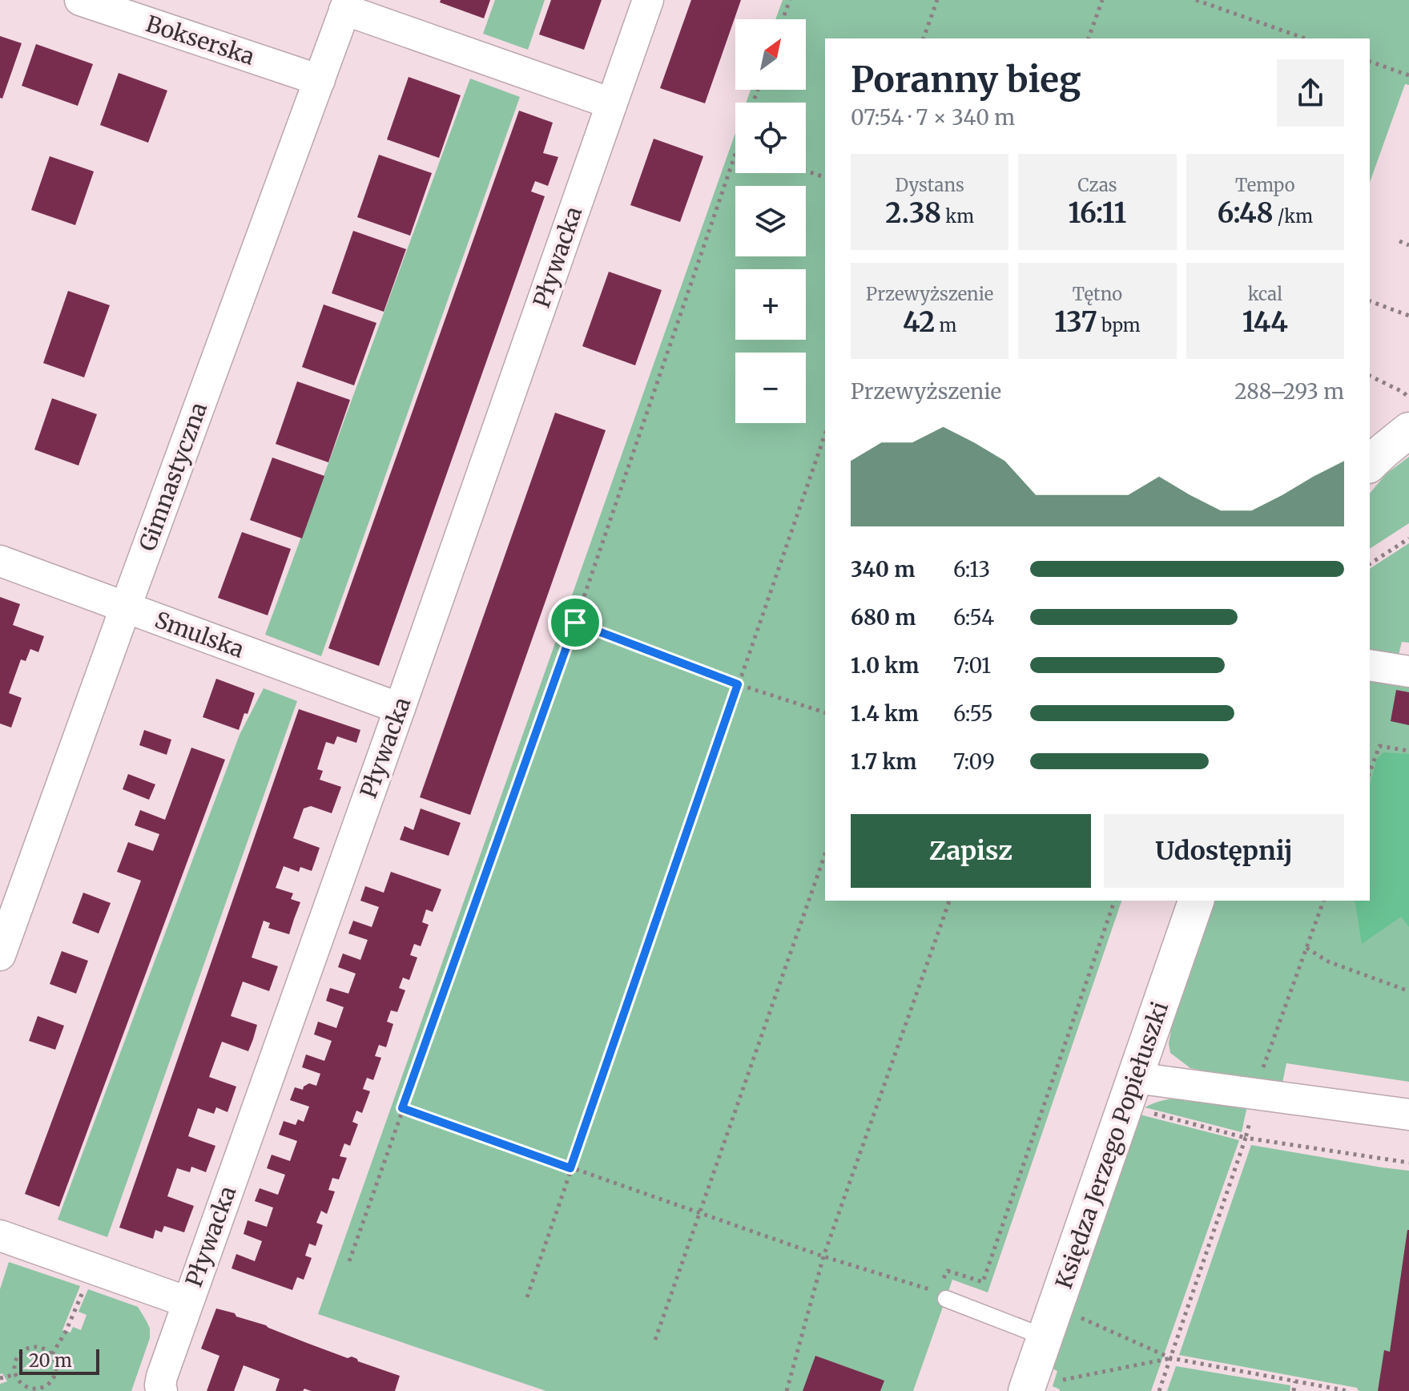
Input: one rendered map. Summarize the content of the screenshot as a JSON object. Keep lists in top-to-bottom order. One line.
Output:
{"streets":{"street":["Bokserska","Pływacka","Gimnastyczna","Smulska","Księdza Jerzego Popiełuszki"]},"crossings":[["Bokserska","Gimnastyczna"],["Pływacka","Smulska"],["Gimnastyczna","Smulska"]],"scale_bar":"20 m","north":"top right","page":{"map_buttons":["+","−"],"heading":["Poranny bieg","07:54 · 7 × 340 m"],"stats":[["Dystans","2.38 km"],["Czas","16:11"],["Tempo","6:48 /km"],["Przewyższenie","42 m"],["Tętno","137 bpm"],["kcal","144"]],"chart":["Przewyższenie","288–293 m"],"list":[{"name":"340 m","note":"6:13"},{"name":"680 m","note":"6:54"},{"name":"1.0 km","note":"7:01"},{"name":"1.4 km","note":"6:55"},{"name":"1.7 km","note":"7:09"}],"buttons":["Zapisz","Udostępnij"],"scale":"20 m"}}
